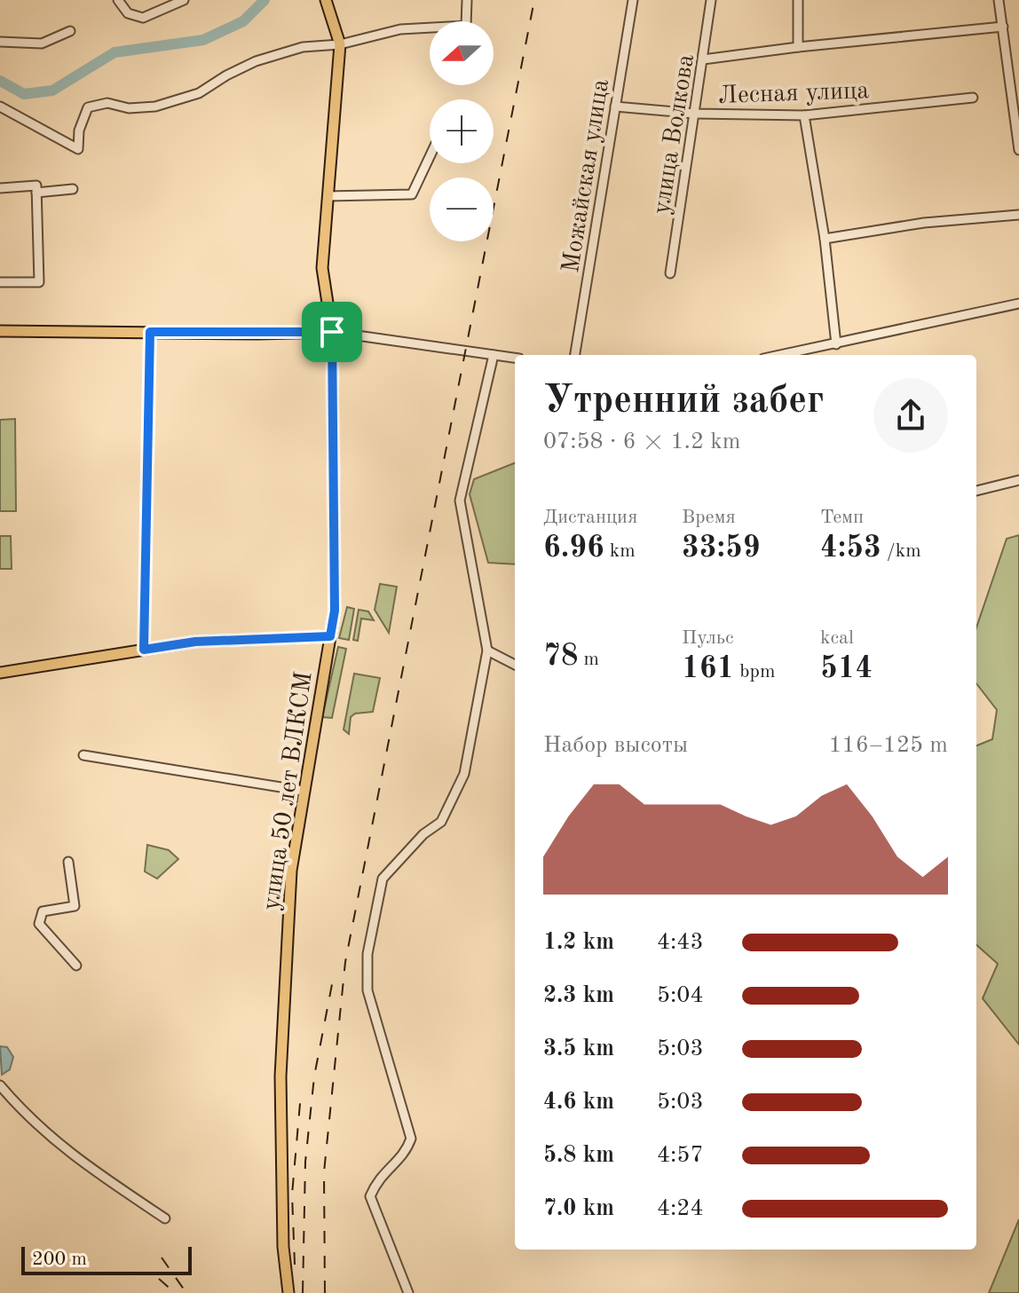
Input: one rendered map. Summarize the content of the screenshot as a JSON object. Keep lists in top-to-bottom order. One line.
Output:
{"streets":{"main road":["улица 50 лет ВЛКСМ"],"street":["Лесная улица","улица Волкова","Можайская улица"]},"crossings":[["Лесная улица","улица Волкова"],["Лесная улица","Можайская улица"]],"scale_bar":"200 m","north":"left","page":{"map_buttons":["+","−"],"heading":["Утренний забег","07:58 · 6 × 1.2 km"],"stats":[["Дистанция","6.96 km"],["Время","33:59"],["Темп","4:53 /km"],["78 m"],["Пульс","161 bpm"],["kcal","514"]],"chart":["Набор высоты","116–125 m"],"list":[{"name":"1.2 km","note":"4:43"},{"name":"2.3 km","note":"5:04"},{"name":"3.5 km","note":"5:03"},{"name":"4.6 km","note":"5:03"},{"name":"5.8 km","note":"4:57"},{"name":"7.0 km","note":"4:24"}],"scale":"200 m"}}
